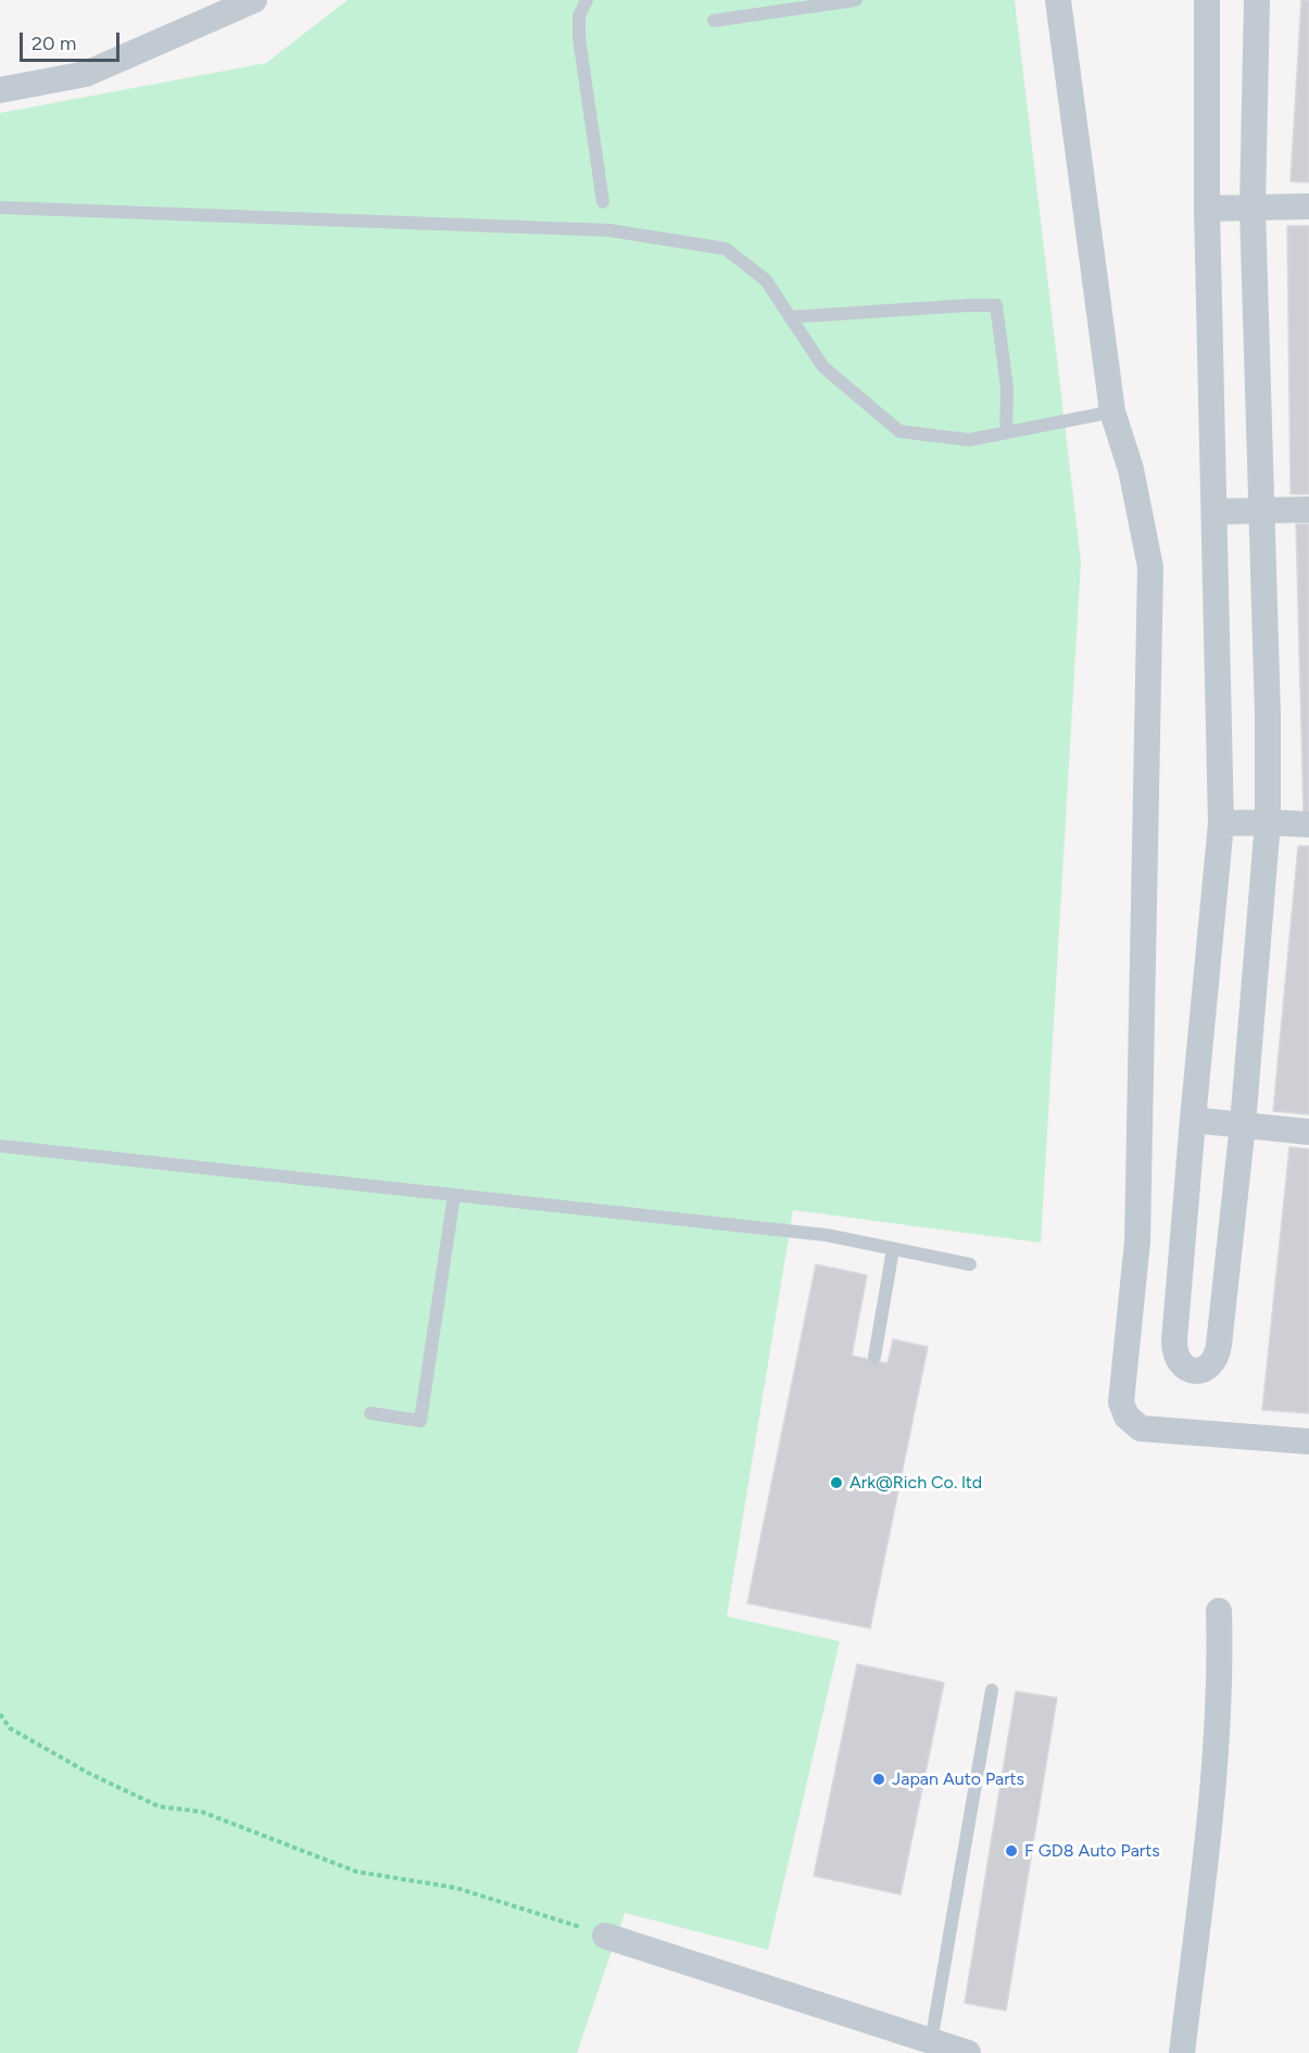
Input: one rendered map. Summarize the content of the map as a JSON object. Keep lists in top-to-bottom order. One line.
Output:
{"places":["Ark@Rich Co. ltd","Japan Auto Parts","F GD8 Auto Parts"],"scale_bar":"20 m"}
